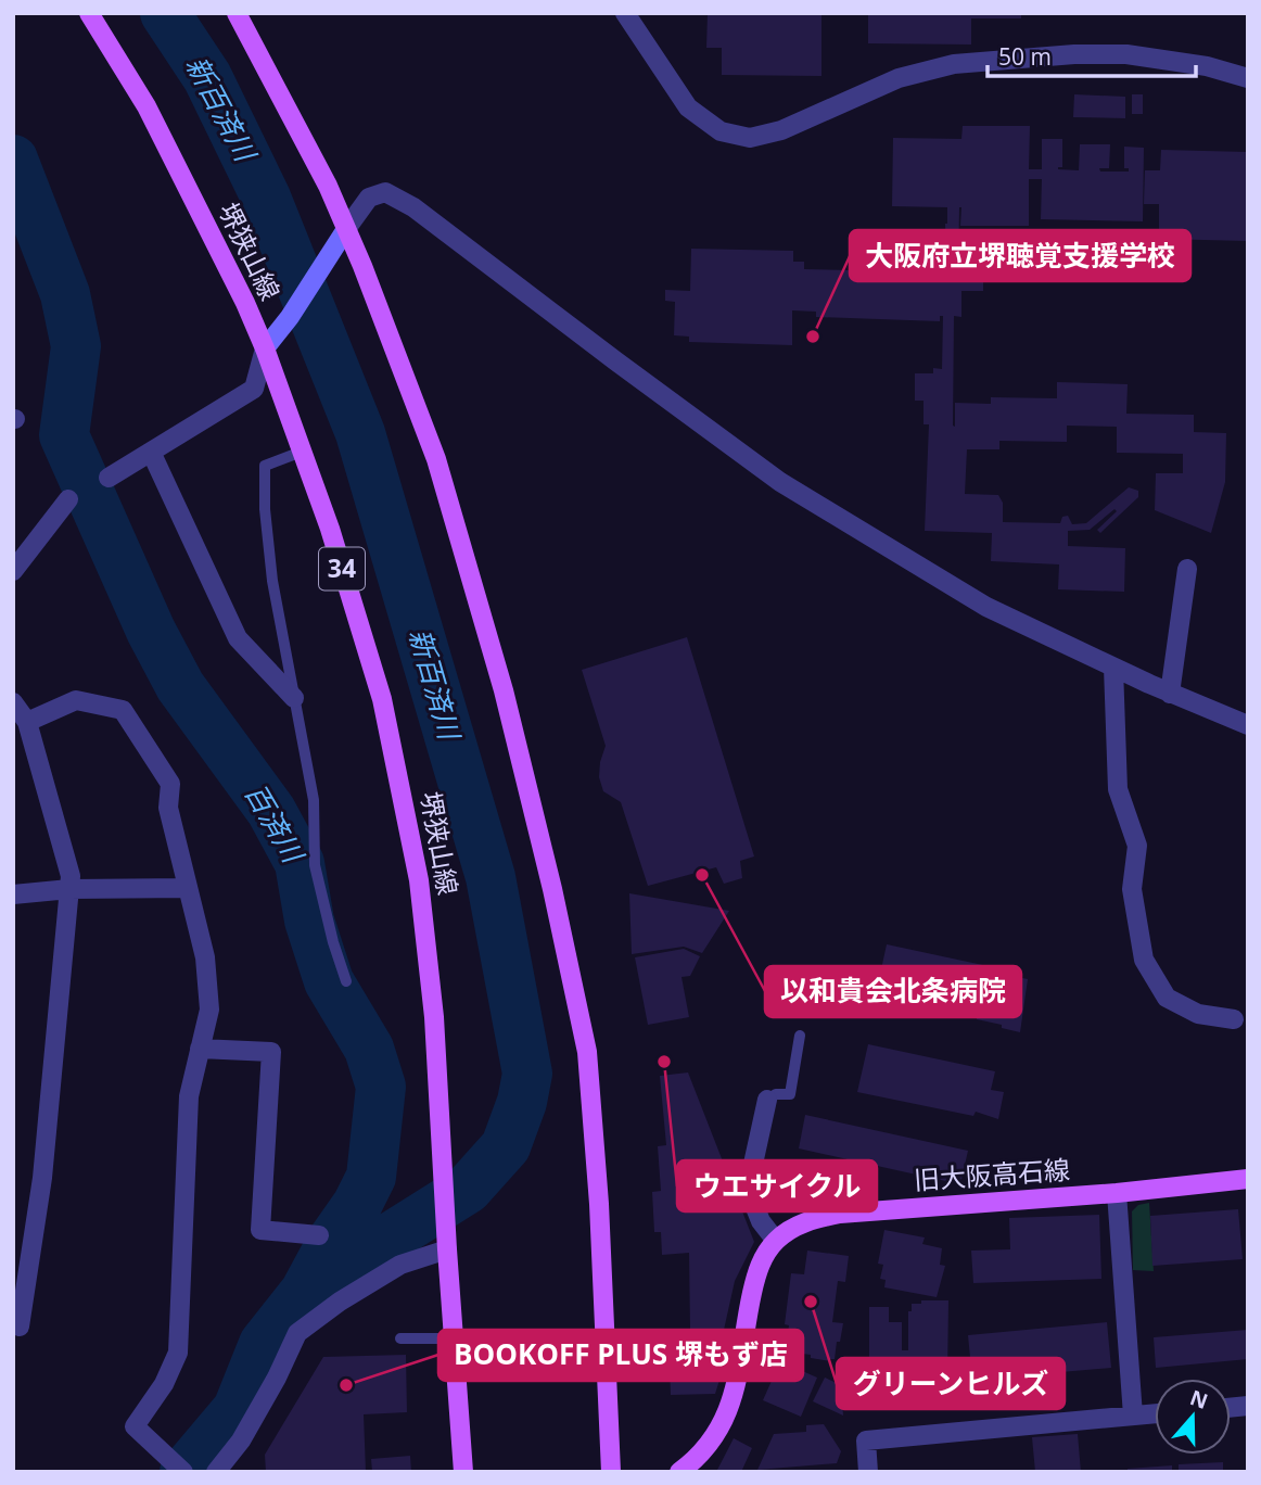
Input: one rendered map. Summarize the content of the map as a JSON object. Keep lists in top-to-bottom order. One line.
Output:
{"streets":{"main road":["堺狭山線","34","旧大阪高石線"]},"water":["新百済川","百済川"],"places":["大阪府立堺聴覚支援学校","以和貴会北条病院","ウエサイクル","グリーンヒルズ","BOOKOFF PLUS 堺もず店"],"scale_bar":"50 m","north":"top"}
